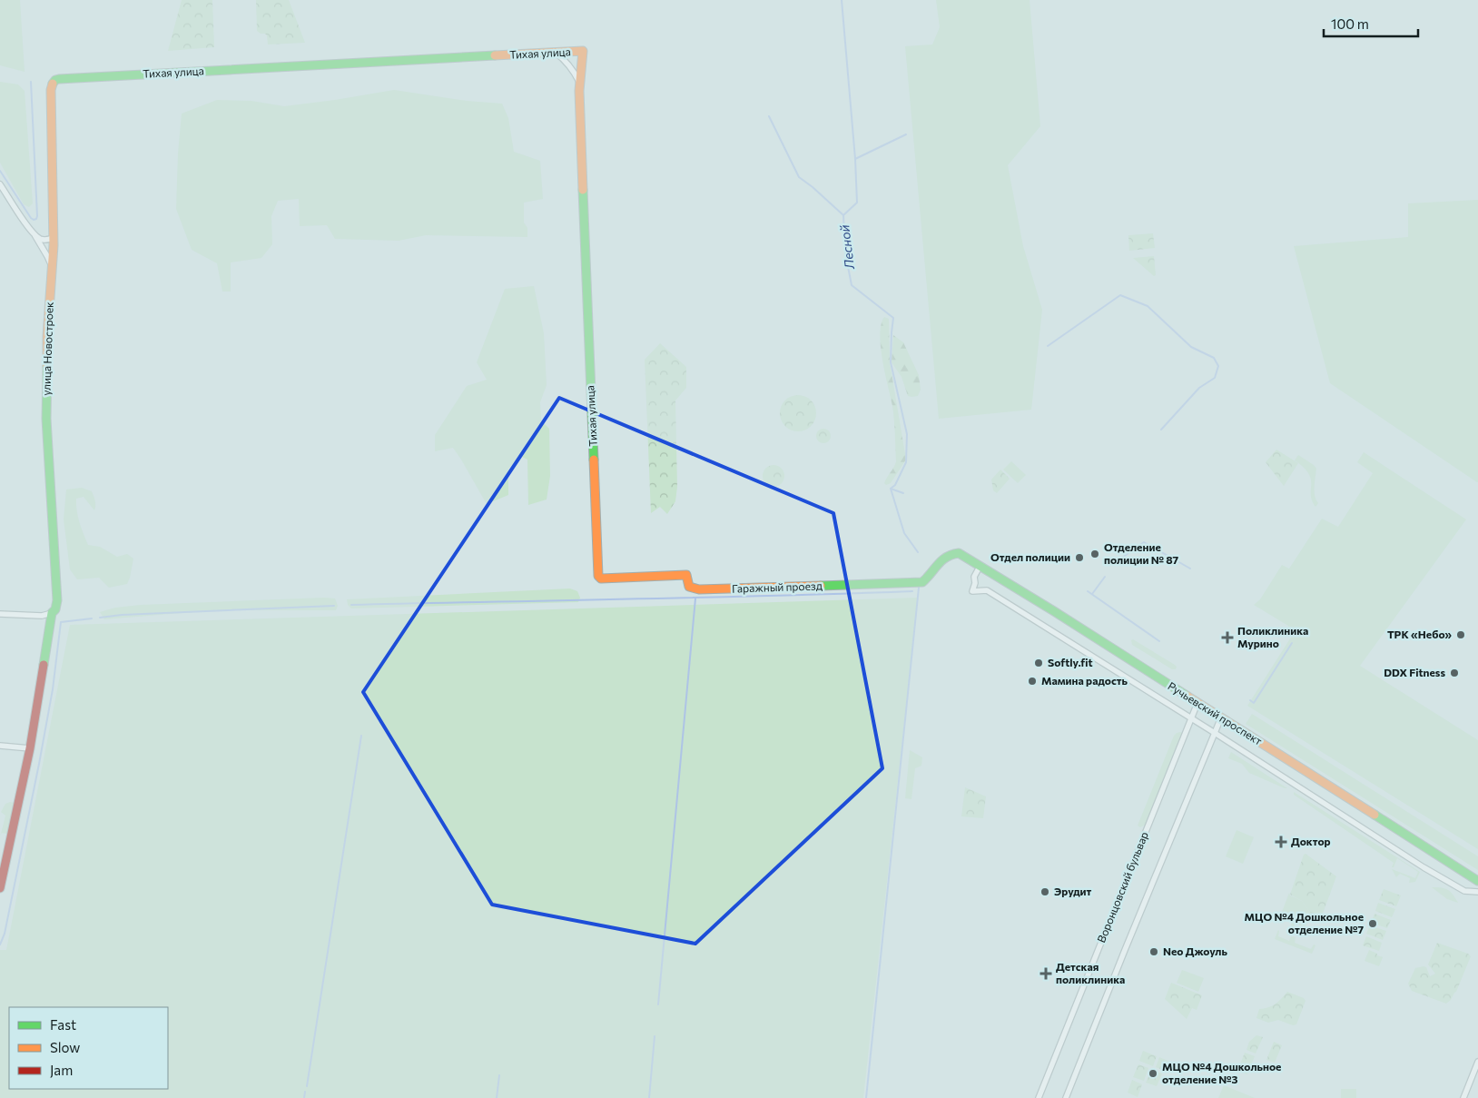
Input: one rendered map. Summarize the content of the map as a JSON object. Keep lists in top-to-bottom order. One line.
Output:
{"streets":{"street":["Тихая улица","улица Новостроек","Гаражный проезд","Ручьевский проспект","Воронцовский бульвар"]},"crossings":[["Тихая улица","улица Новостроек"],["Тихая улица","Гаражный проезд"],["Гаражный проезд","Ручьевский проспект"],["Ручьевский проспект","Воронцовский бульвар"]],"water":["Лесной"],"places":{"other":["Отделение полиции № 87","Отдел полиции","ТРК «Небо»","Softly.fit","DDX Fitness","Мамина радость","Эрудит","МЦО №4 Дошкольное отделение №7","Neo Джоуль","МЦО №4 Дошкольное отделение №3"],"health":["Поликлиника Мурино","Доктор","Детская поликлиника"]},"legend":["Fast","Slow","Jam"],"scale_bar":"100 m"}
